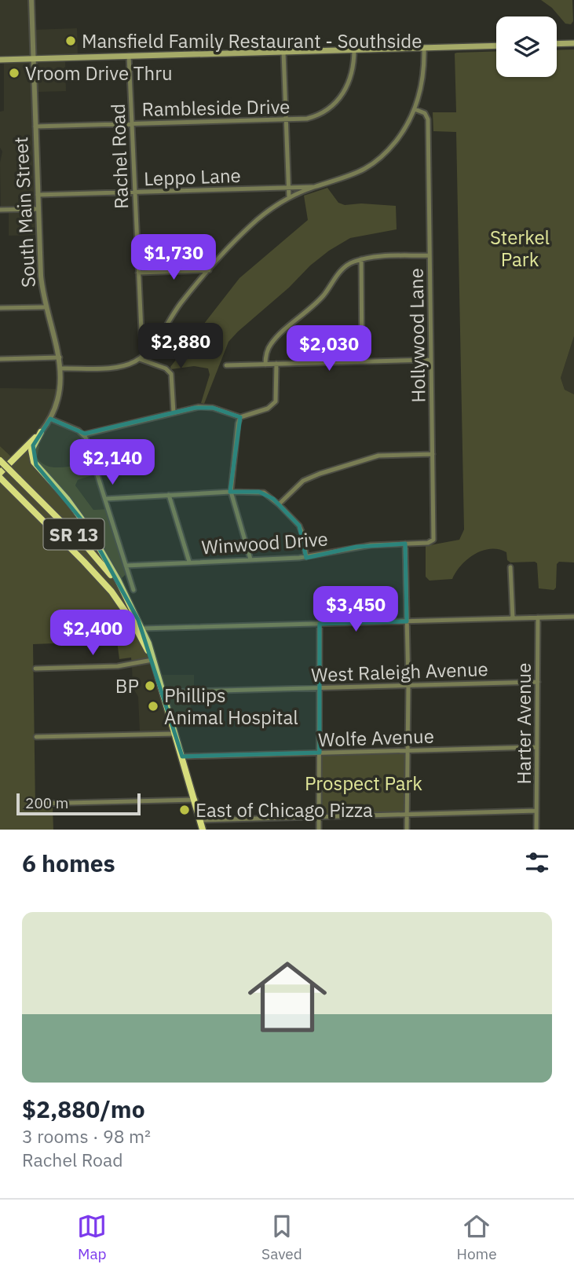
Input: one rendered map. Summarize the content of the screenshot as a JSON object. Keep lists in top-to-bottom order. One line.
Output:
{"streets":{"highway":["SR 13"],"street":["Rambleside Drive","Rachel Road","Leppo Lane","South Main Street","Hollywood Lane","Winwood Drive","West Raleigh Avenue","Harter Avenue","Wolfe Avenue"]},"crossings":[["Rambleside Drive","Rachel Road"],["Rambleside Drive","South Main Street"],["Rachel Road","Leppo Lane"],["Leppo Lane","South Main Street"],["Hollywood Lane","Winwood Drive"],["SR 13","West Raleigh Avenue"],["SR 13","Wolfe Avenue"],["West Raleigh Avenue","Harter Avenue"],["Harter Avenue","Wolfe Avenue"]],"parks":["Sterkel Park","Prospect Park"],"places":["Mansfield Family Restaurant - Southside","Vroom Drive Thru","BP","Phillips Animal Hospital","East of Chicago Pizza"],"scale_bar":"200 m","page":{"price":["$1,730","$2,880","$2,030","$2,140","$3,450","$2,400"],"scale":"200 m","heading":"6 homes","list":[{"name":"$2,880/mo","note":"3 rooms · 98 m² · Rachel Road"}],"tabs":["Map","Saved","Home"]}}
